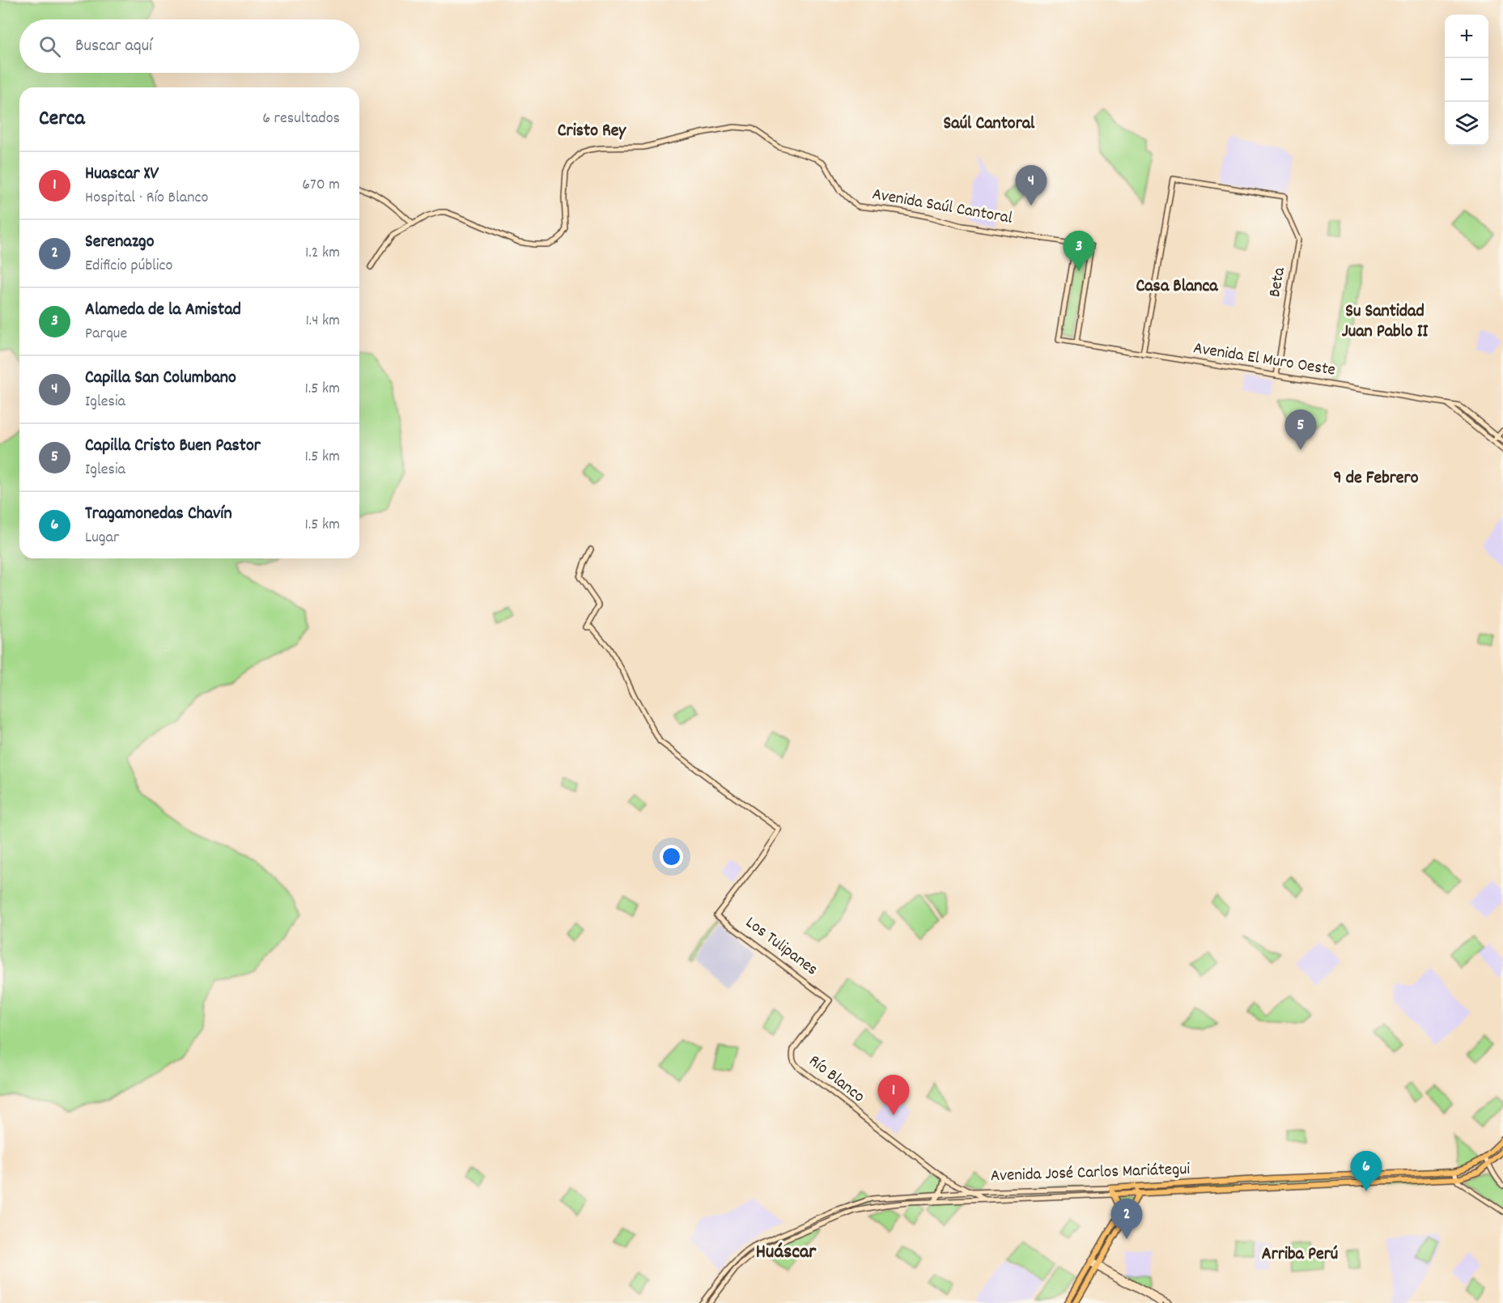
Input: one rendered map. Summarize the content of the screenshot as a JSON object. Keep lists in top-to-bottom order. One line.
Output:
{"streets":{"main road":["Avenida José Carlos Mariátegui"],"street":["Avenida Saúl Cantoral","Beta","Avenida El Muro Oeste","Los Tulipanes","Río Blanco"]},"crossings":[["Avenida Saúl Cantoral","Avenida El Muro Oeste"],["Beta","Avenida El Muro Oeste"],["Los Tulipanes","Río Blanco"],["Río Blanco","Avenida José Carlos Mariátegui"]],"districts":["Saúl Cantoral","Cristo Rey","Casa Blanca","Su Santidad Juan Pablo II","9 de Febrero","Huáscar","Arriba Perú"],"page":{"map_buttons":["+","−"],"search":"Buscar aquí","heading":["Cerca","6 resultados"],"list":[{"mark":"1","name":"Huascar XV","note":"Hospital · Río Blanco","value":"670 m"},{"mark":"2","name":"Serenazgo","note":"Edificio público","value":"1.2 km"},{"mark":"3","name":"Alameda de la Amistad","note":"Parque","value":"1.4 km"},{"mark":"4","name":"Capilla San Columbano","note":"Iglesia","value":"1.5 km"},{"mark":"5","name":"Capilla Cristo Buen Pastor","note":"Iglesia","value":"1.5 km"},{"mark":"6","name":"Tragamonedas Chavín","note":"Lugar","value":"1.5 km"}],"pins":["4","3","5","1","6","2"]}}
